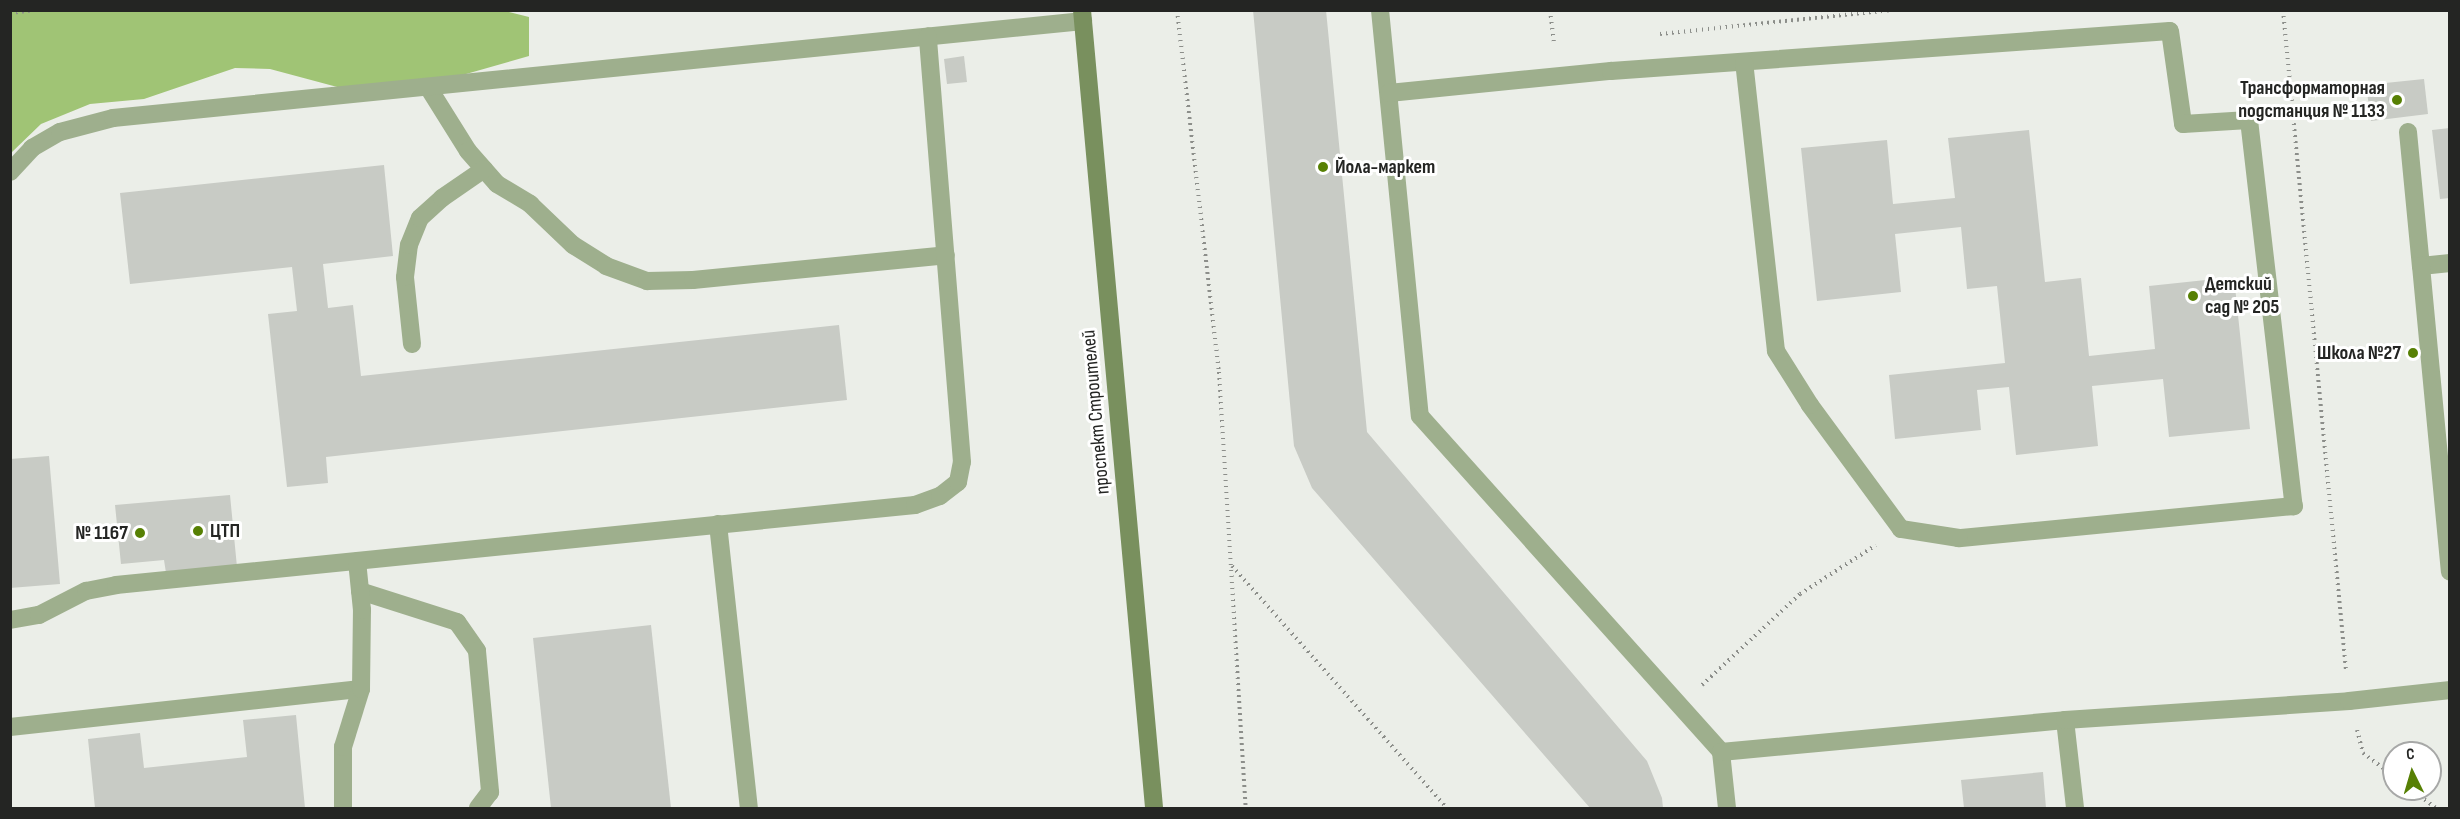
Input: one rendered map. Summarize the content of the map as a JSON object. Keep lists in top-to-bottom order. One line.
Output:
{"streets":{"main road":["проспект Строителей"]},"places":["Трансформаторная подстанция № 1133","Йола-маркет","Детский сад № 205","Школа №27","ЦТП","№ 1167"],"north":"top"}
